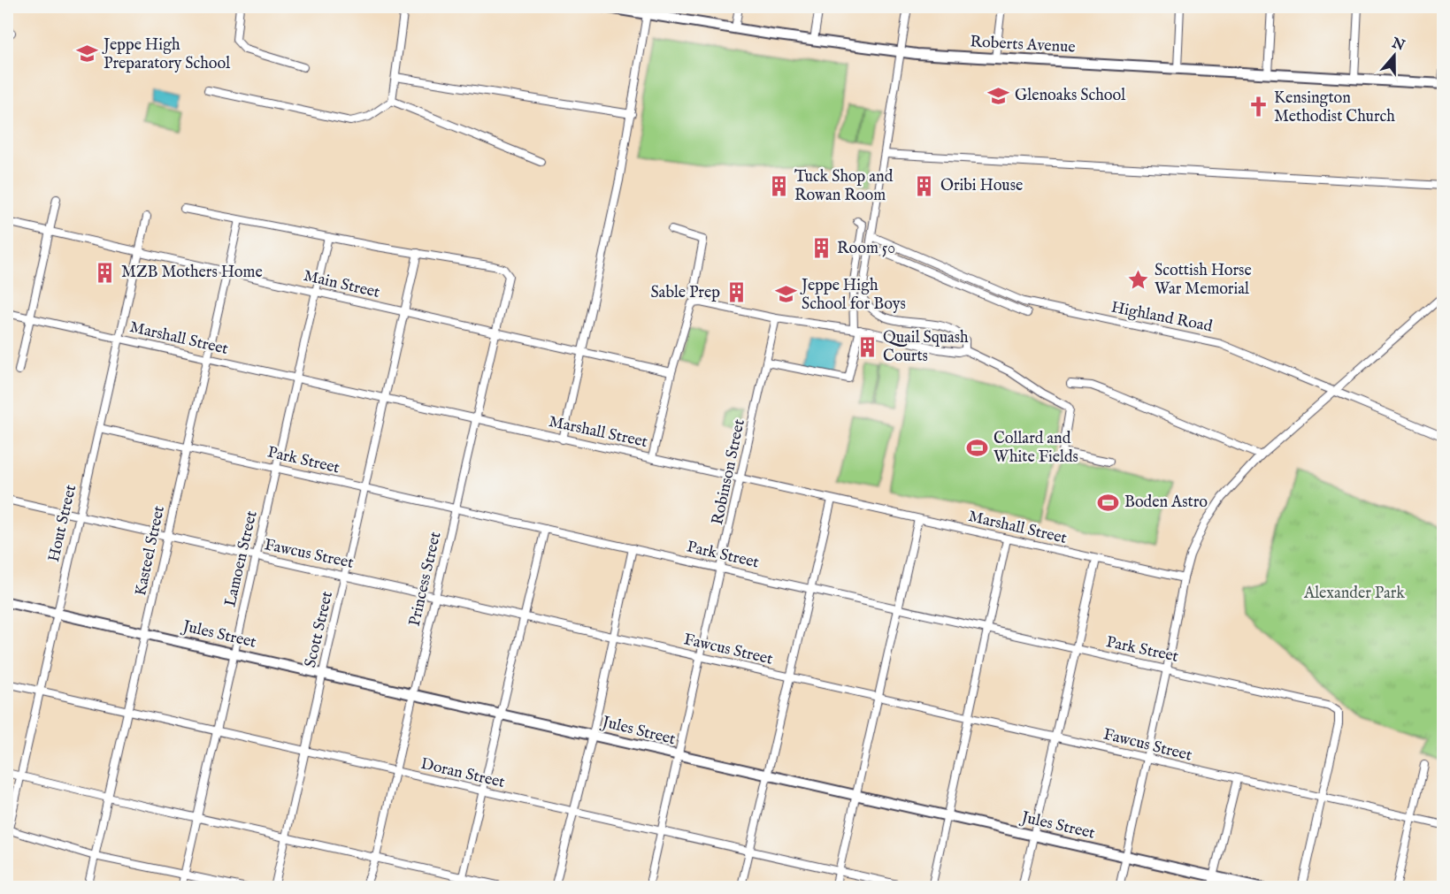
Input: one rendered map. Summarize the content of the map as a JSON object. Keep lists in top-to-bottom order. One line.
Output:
{"streets":{"main road":["Roberts Avenue","Jules Street"],"street":["Main Street","Highland Road","Marshall Street","Park Street","Robinson Street","Hout Street","Kasteel Street","Fawcus Street","Lamoen Street","Princess Street","Scott Street","Doran Street"]},"crossings":[["Main Street","Hout Street"],["Main Street","Kasteel Street"],["Main Street","Lamoen Street"],["Main Street","Princess Street"],["Main Street","Scott Street"],["Marshall Street","Robinson Street"],["Marshall Street","Hout Street"],["Marshall Street","Kasteel Street"],["Marshall Street","Lamoen Street"],["Marshall Street","Princess Street"],["Marshall Street","Scott Street"],["Park Street","Robinson Street"],["Park Street","Hout Street"],["Park Street","Kasteel Street"],["Park Street","Fawcus Street"],["Park Street","Lamoen Street"],["Park Street","Princess Street"],["Park Street","Scott Street"],["Robinson Street","Fawcus Street"],["Robinson Street","Jules Street"],["Robinson Street","Doran Street"],["Hout Street","Fawcus Street"],["Hout Street","Jules Street"],["Hout Street","Doran Street"],["Kasteel Street","Fawcus Street"],["Kasteel Street","Jules Street"],["Kasteel Street","Doran Street"],["Fawcus Street","Lamoen Street"],["Fawcus Street","Princess Street"],["Fawcus Street","Scott Street"],["Lamoen Street","Jules Street"],["Lamoen Street","Doran Street"],["Princess Street","Scott Street"],["Princess Street","Jules Street"],["Princess Street","Doran Street"],["Scott Street","Jules Street"],["Scott Street","Doran Street"]],"parks":["Alexander Park"],"places":{"school or university":["Jeppe High Preparatory School","Glenoaks School","Jeppe High School for Boys"],"church":["Kensington Methodist Church"],"building":["Tuck Shop and Rowan Room","Oribi House","Room 50","MZB Mothers Home","Sable Prep","Quail Squash Courts"],"place":["Scottish Horse War Memorial"],"sports":["Collard and White Fields","Boden Astro"]},"north":"top"}
